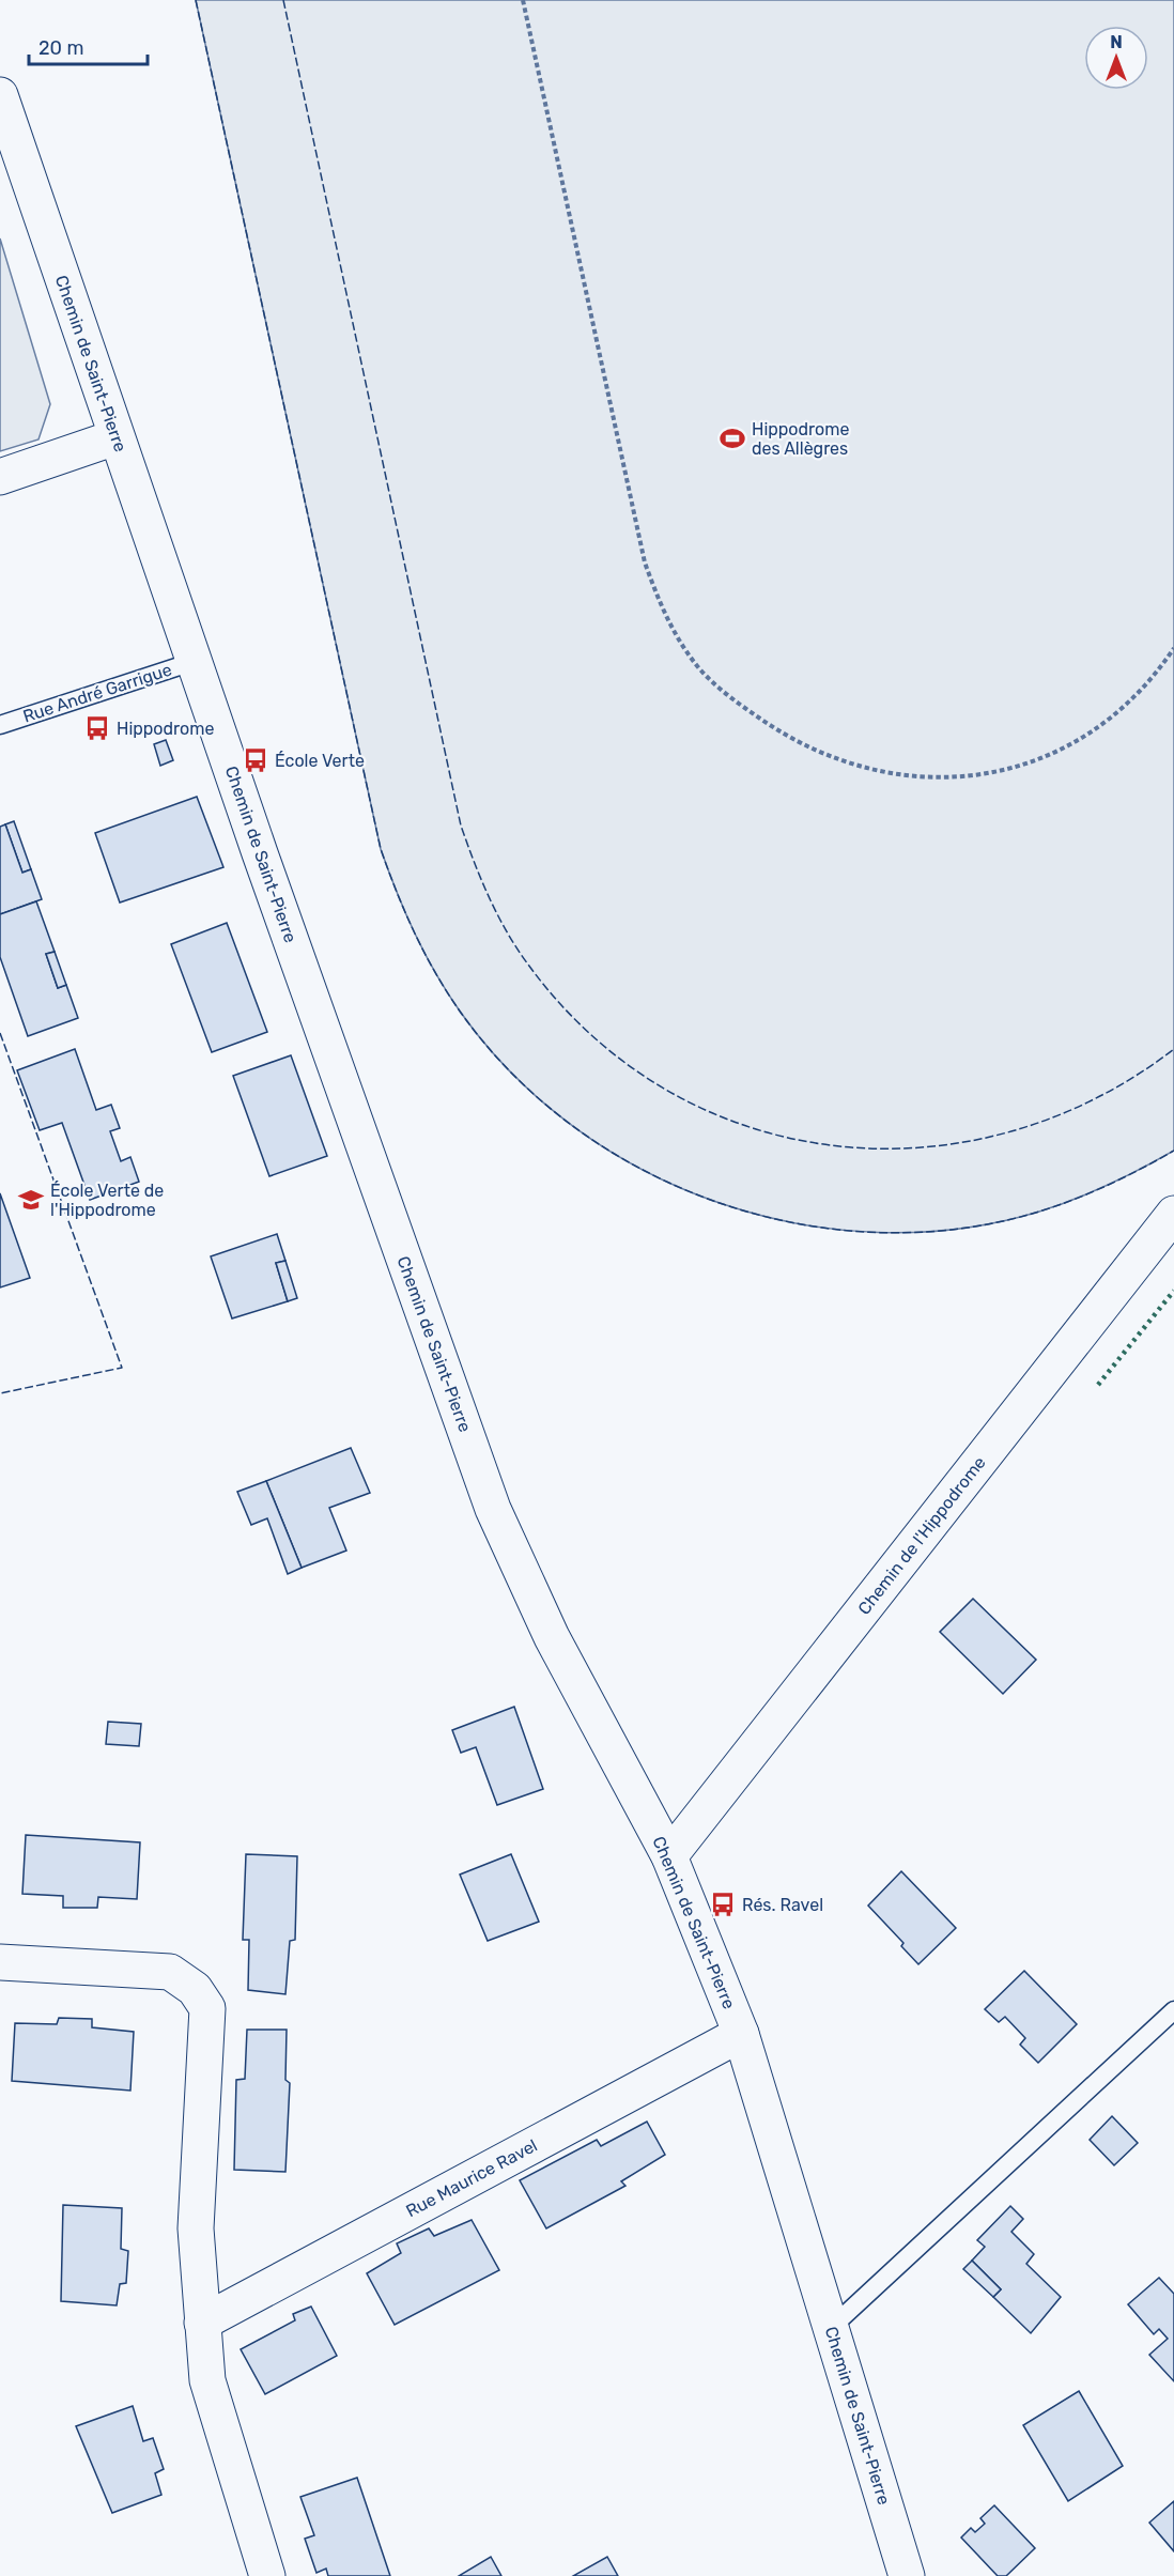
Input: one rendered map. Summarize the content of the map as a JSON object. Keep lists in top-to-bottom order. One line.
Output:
{"streets":{"street":["Chemin de Saint-Pierre","Chemin de l'Hippodrome","Rue Maurice Ravel"],"lane":["Rue André Garrigue"]},"crossings":[["Chemin de Saint-Pierre","Rue André Garrigue"],["Chemin de Saint-Pierre","Chemin de l'Hippodrome"],["Chemin de Saint-Pierre","Rue Maurice Ravel"]],"places":{"sports":["Hippodrome des Allègres"],"bus stop":["Hippodrome","École Verte","Rés. Ravel"],"school or university":["École Verte de l'Hippodrome"]},"scale_bar":"20 m","north":"top"}
